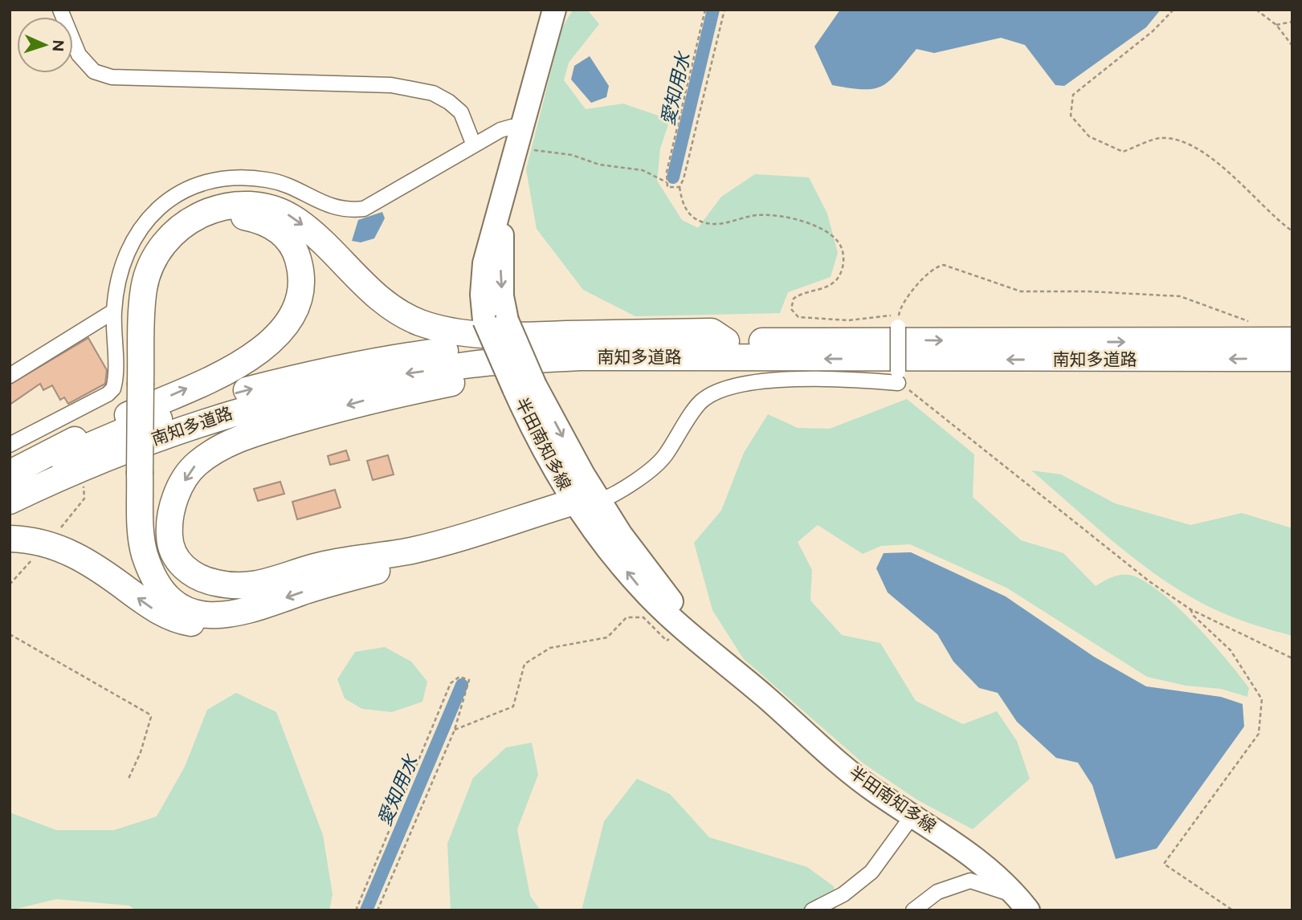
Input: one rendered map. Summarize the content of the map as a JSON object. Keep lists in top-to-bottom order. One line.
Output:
{"streets":{"highway":["南知多道路"],"main road":["半田南知多線"]},"water":["愛知用水"],"north":"right"}
